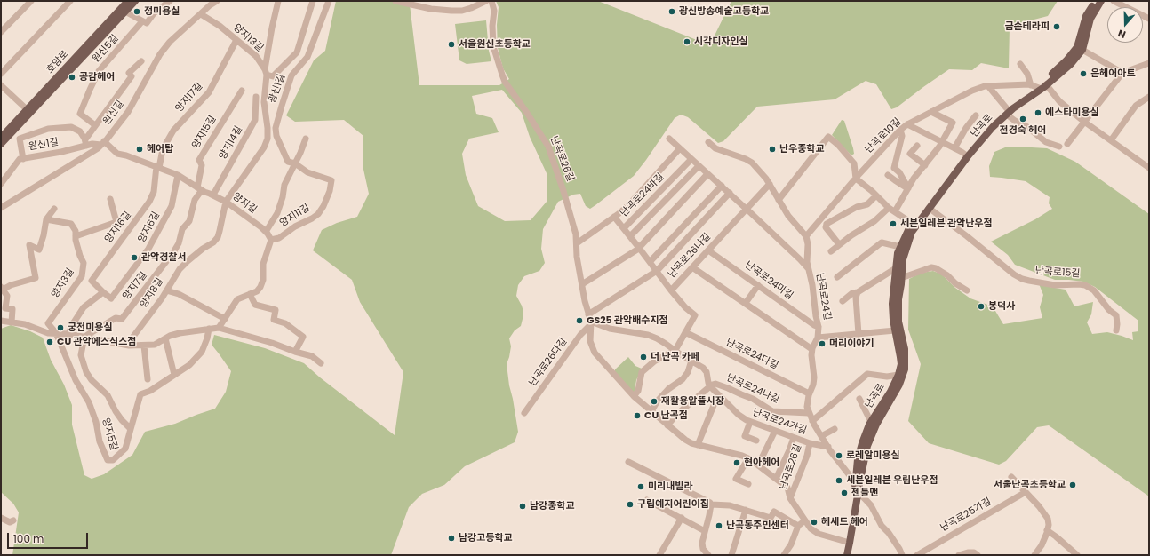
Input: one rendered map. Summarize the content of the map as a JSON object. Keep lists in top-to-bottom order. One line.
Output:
{"streets":{"main road":["호암로","난곡로"],"street":["양지13길","원신5길","광신1길","양지17길","원신길","양지15길","난곡로10길","양지14길","원신1길","난곡로26길","난곡로24바길","양지길","양지11길","양지16길","양지6길","난곡로26나길","난곡로15길","난곡로24마길","양지3길","양지7길","양지8길","난곡로24길","난곡로24다길","난곡로26다길","난곡로24나길","난곡로24가길","양지5길","난곡로25가길"]},"crossings":[["양지13길","양지17길"],["양지13길","원신길"],["광신1길","양지11길"],["양지17길","양지길"],["양지17길","양지16길"],["원신길","원신1길"],["원신길","양지길"],["난곡로","난곡로10길"],["난곡로","난곡로26길"],["난곡로","난곡로15길"],["난곡로","난곡로24길"],["양지15길","양지길"],["양지15길","양지7길"],["난곡로10길","난곡로24길"],["양지14길","양지길"],["원신1길","양지길"],["난곡로26길","난곡로26다길"],["난곡로26길","난곡로24가길"],["양지길","양지11길"],["양지길","양지16길"],["양지길","양지6길"],["양지길","양지7길"],["양지길","양지8길"],["양지16길","양지6길"],["난곡로26나길","난곡로24마길"],["난곡로26나길","난곡로24다길"],["난곡로26나길","난곡로24가길"],["난곡로24마길","난곡로24길"],["양지3길","양지5길"],["양지7길","양지5길"],["난곡로24길","난곡로24다길"],["난곡로24길","난곡로24나길"],["난곡로24길","난곡로24가길"],["난곡로26다길","난곡로24가길"],["난곡로24나길","난곡로24가길"]],"places":["정미용실","광신방송예술고등학교","금손테라피","시각디자인실","서울원신초등학교","은헤어아트","공감헤어","에스타미용실","전경숙 헤어","헤어탑","난우중학교","세븐일레븐 관악난우점","관악경찰서","봉덕사","GS25 관악배수지점","궁전미용실","CU 관악에스식스점","머리이야기","더 난곡 카페","재활용알뜰시장","CU 난곡점","로레알미용실","현아헤어","세븐일레븐 우림난우점","서울난곡초등학교","미리내빌라","젠틀맨","구립예지어린이집","남강중학교","헤세드 헤어","난곡동주민센터","남강고등학교"],"scale_bar":"100 m","north":"bottom"}
